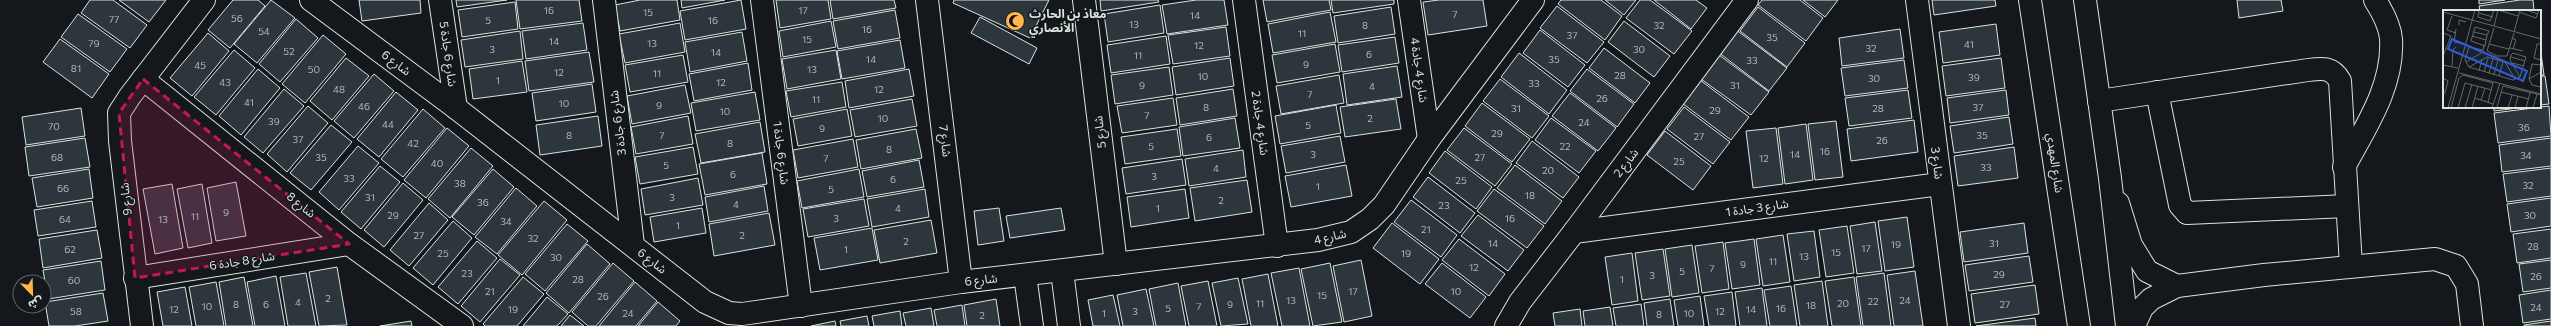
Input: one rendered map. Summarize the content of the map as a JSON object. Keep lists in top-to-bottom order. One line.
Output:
{"streets":{"street":["شارع 6 جادة 5","شارع 6","شارع 4 جادة 4","شارع 6 جادة 3","شارع 4 جادة 2","شارع 5","شارع 7","شارع 6 جادة 1","شارع 2","شارع 3","شارع المهدي","شارع 9","شارع 8","شارع 3 جادة 1","شارع 4","شارع 8 جادة 6"]},"crossings":[["شارع 6 جادة 5","شارع 6"],["شارع 6","شارع 6 جادة 3"],["شارع 6","شارع 7"],["شارع 6","شارع 6 جادة 1"],["شارع 6","شارع 4"],["شارع 4 جادة 4","شارع 4"],["شارع 4 جادة 2","شارع 4"],["شارع 5","شارع 4"],["شارع 2","شارع 3 جادة 1"],["شارع 3","شارع 3 جادة 1"],["شارع 9","شارع 8"],["شارع 9","شارع 8 جادة 6"],["شارع 8","شارع 8 جادة 6"]],"places":{"mosque":["معاذ بن الحارث الأنصاري"]},"house_numbers":["16","17","15","7","14","56","77","5","16","13","8","32","16","54","11","37","35","15","14","79","13","41","12","32","3","30","52","14","6","11","14","35","33","9","45","81","50","13","12","11","28","10","39","30","1","43","12","33","9","31","4","48","12","7","26","11","41","10","9","46","8","37","31","28","29","10","7","10","2","39","24","44","5","70","36","9","29","8","7","35","27","6","37","26","42","8","5","22","8","16","3","14","34","68","35","27","7","12","25","40","5","33","4","20","6","3","33","6","25","38","32","1","66","5","18","31","3","2","36","4","23","4","1","9","29","30","11","3","16","64","13","34","1","21","27","2","32","2","14","31","19","28","17","62","1","15","25","19","13","30","11","9","12","7","5","23","29","3","26","28","1","60","21","17","10","15","26","2","13","24","22","4","11","20","8","6","9","27","18","10","7","24","5","16","12","19","14","58","3","12","24","1","10","8","2"],"north":"bottom right"}
